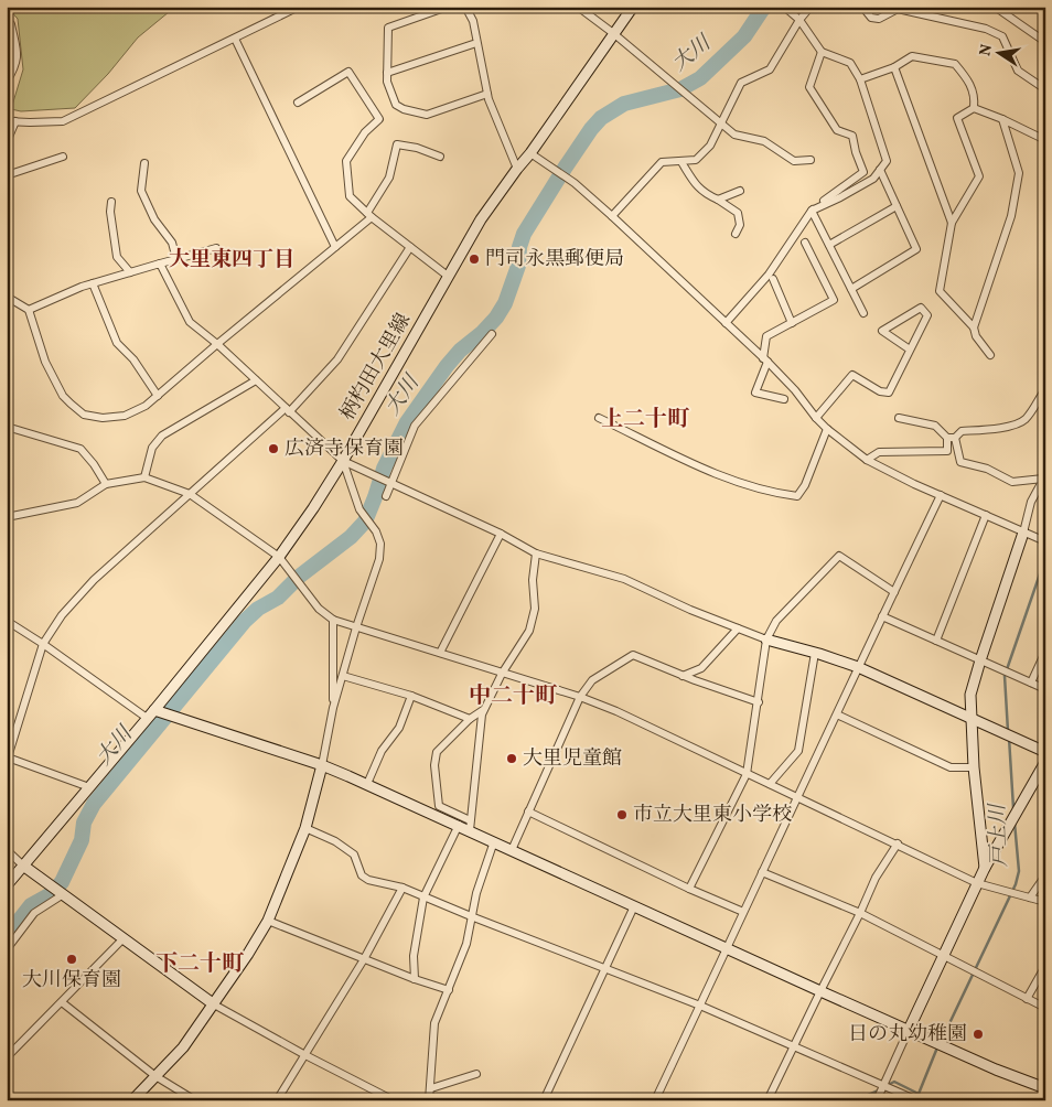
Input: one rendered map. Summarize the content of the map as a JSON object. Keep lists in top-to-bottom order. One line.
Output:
{"streets":{"street":["柄杓田大里線"]},"districts":["大里東四丁目","上二十町","中二十町","下二十町"],"water":["大川","戸上川"],"places":["門司永黒郵便局","広済寺保育園","大里児童館","市立大里東小学校","大川保育園","日の丸幼稚園"],"north":"left"}
